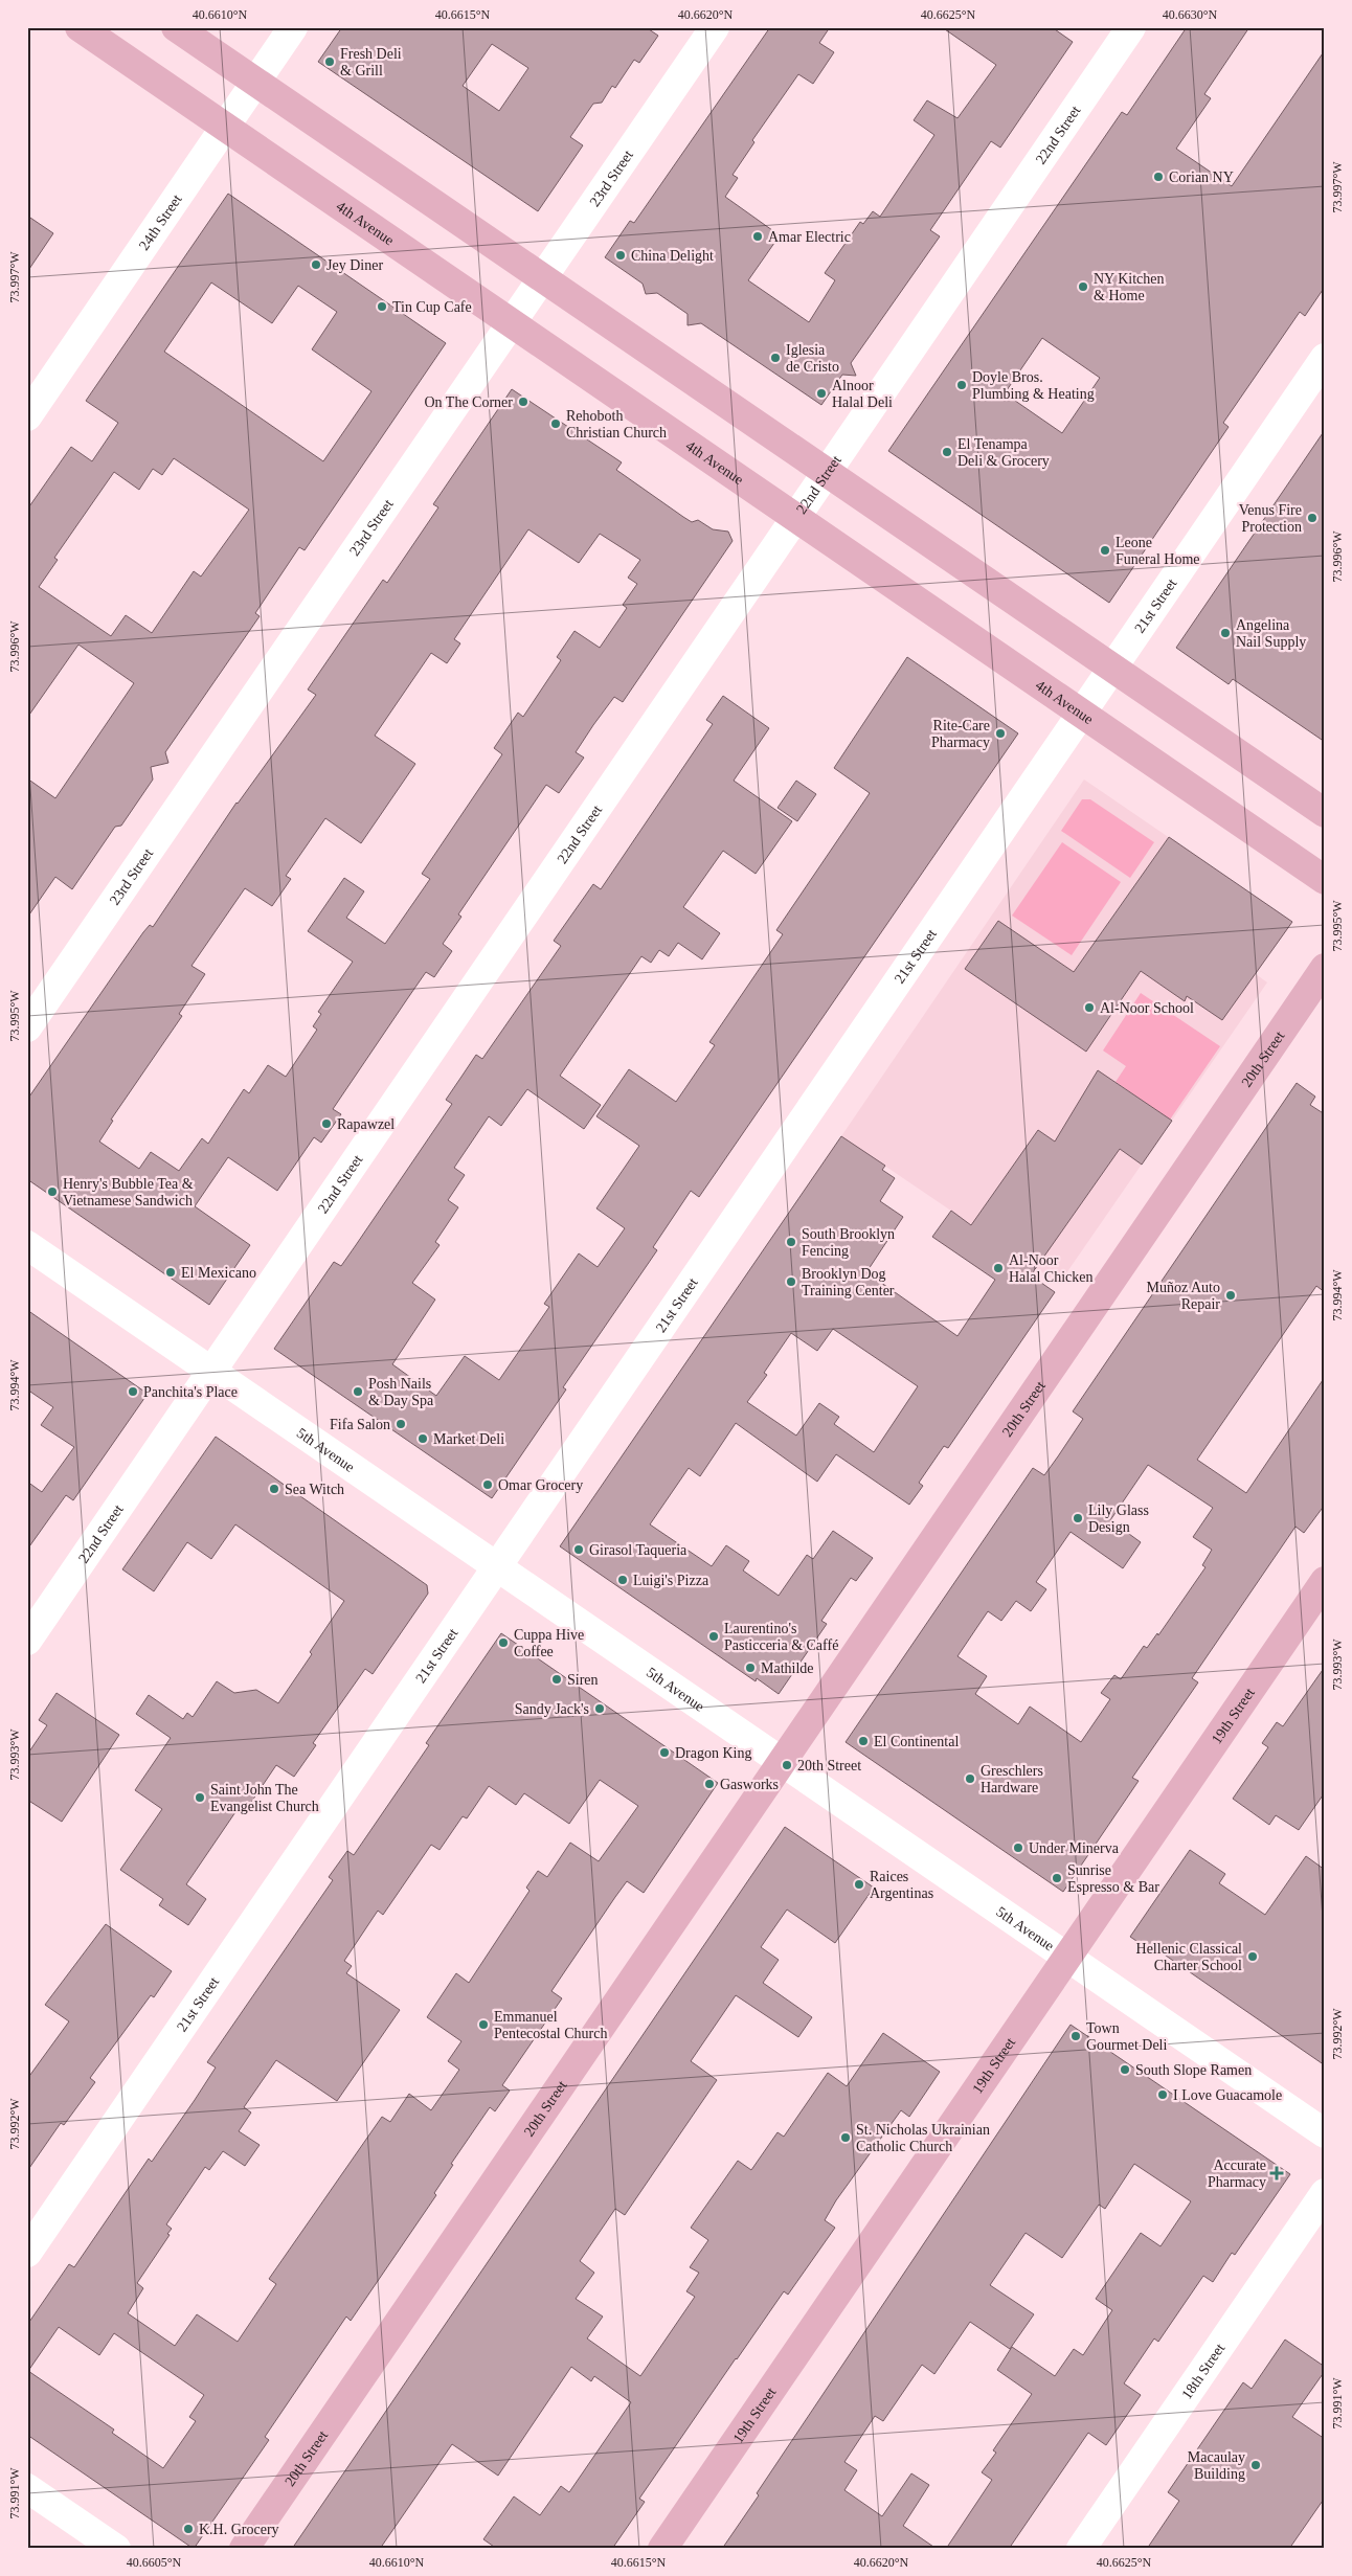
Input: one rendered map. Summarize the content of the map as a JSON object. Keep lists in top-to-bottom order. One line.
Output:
{"streets":{"main road":["4th Avenue","20th Street","19th Street"],"street":["22nd Street","23rd Street","24th Street","21st Street","5th Avenue","18th Street"]},"crossings":[["22nd Street","4th Avenue"],["22nd Street","5th Avenue"],["23rd Street","4th Avenue"],["24th Street","4th Avenue"],["4th Avenue","21st Street"],["21st Street","5th Avenue"],["20th Street","5th Avenue"],["5th Avenue","19th Street"]],"places":{"other":["Fresh Deli & Grill","Corian NY","Amar Electric","China Delight","Jey Diner","NY Kitchen & Home","Tin Cup Cafe","Iglesia de Cristo","Doyle Bros. Plumbing & Heating","Alnoor Halal Deli","On The Corner","Rehoboth Christian Church","El Tenampa Deli & Grocery","Venus Fire Protection","Leone Funeral Home","Angelina Nail Supply","Rite-Care Pharmacy","Al-Noor School","Rapawzel","Henry's Bubble Tea & Vietnamese Sandwich","South Brooklyn Fencing","Al-Noor Halal Chicken","El Mexicano","Brooklyn Dog Training Center","Muñoz Auto Repair","Panchita's Place","Posh Nails & Day Spa","Fifa Salon","Market Deli","Omar Grocery","Sea Witch","Lily Glass Design","Girasol Taqueria","Luigi's Pizza","Laurentino's Pasticceria & Caffé","Cuppa Hive Coffee","Mathilde","Siren","Sandy Jack's","El Continental","Dragon King","20th Street","Greschlers Hardware","Gasworks","Saint John The Evangelist Church","Under Minerva","Sunrise Espresso & Bar","Raices Argentinas","Hellenic Classical Charter School","Emmanuel Pentecostal Church","Town Gourmet Deli","South Slope Ramen","I Love Guacamole","St. Nicholas Ukrainian Catholic Church","Macaulay Building","K.H. Grocery"],"health":["Accurate Pharmacy"]},"coordinates":["40.6610°N","40.6615°N","40.6620°N","40.6625°N","40.6630°N","73.997°W","73.996°W","73.995°W","73.994°W","73.993°W","73.992°W","73.991°W","40.6605°N"]}
